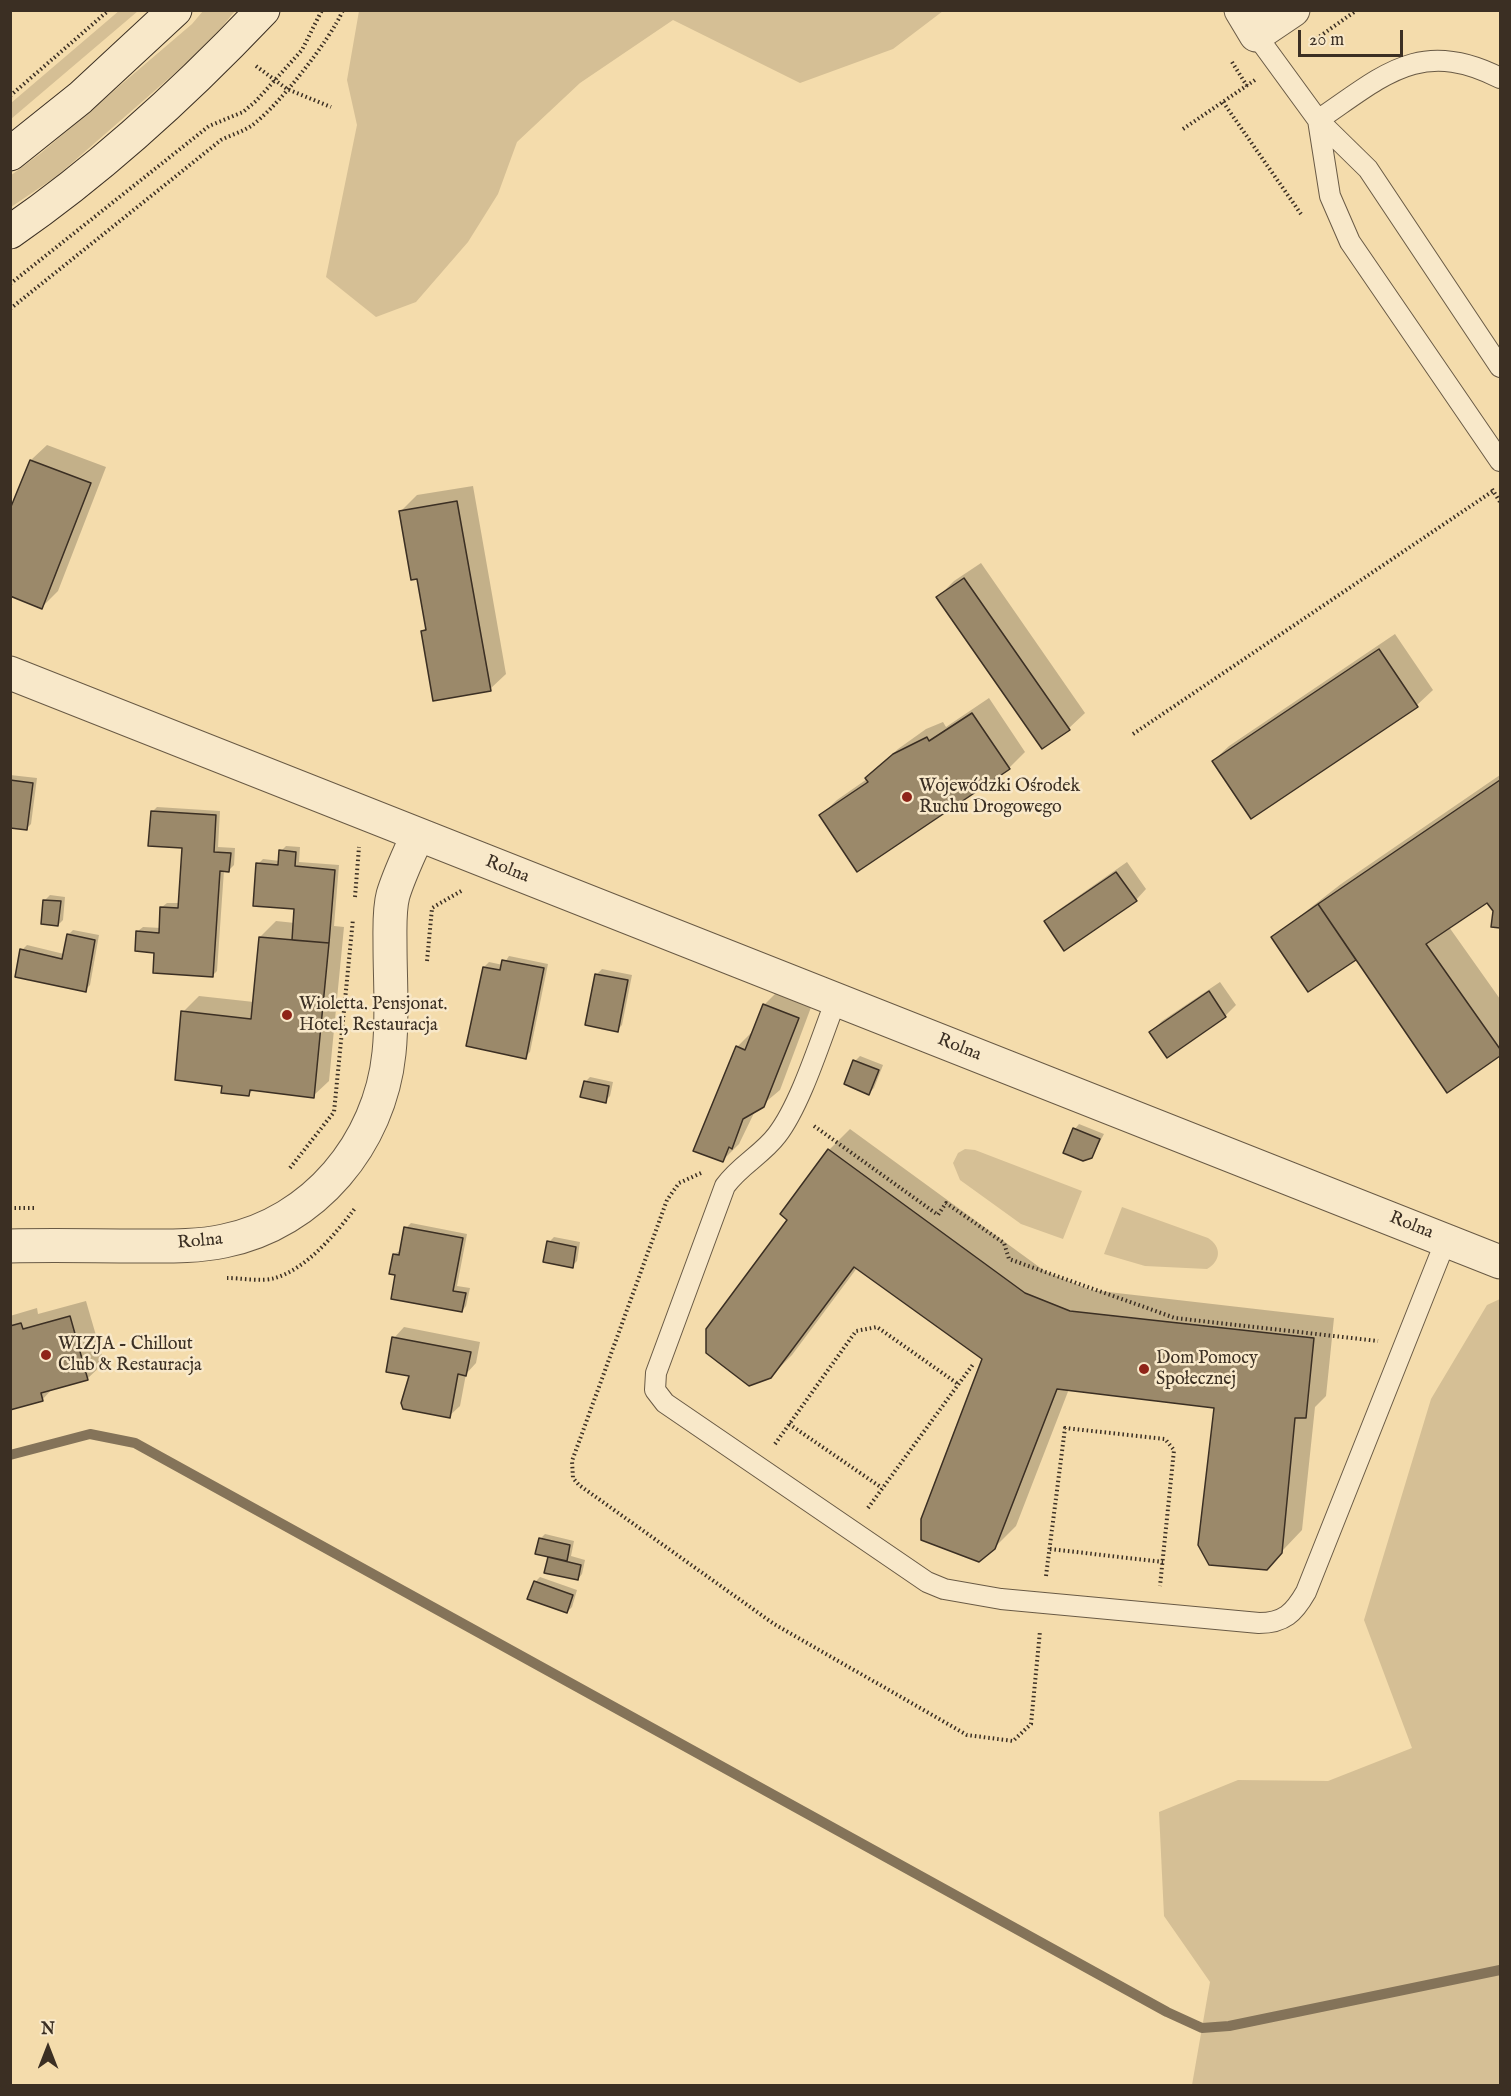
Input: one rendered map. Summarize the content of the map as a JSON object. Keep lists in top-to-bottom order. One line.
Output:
{"streets":{"street":["Rolna"]},"places":["Wojewódzki Ośrodek Ruchu Drogowego","Wioletta. Pensjonat. Hotel, Restauracja","WIZJA - Chillout Club & Restauracja","Dom Pomocy Społecznej"],"scale_bar":"20 m","north":"top"}
